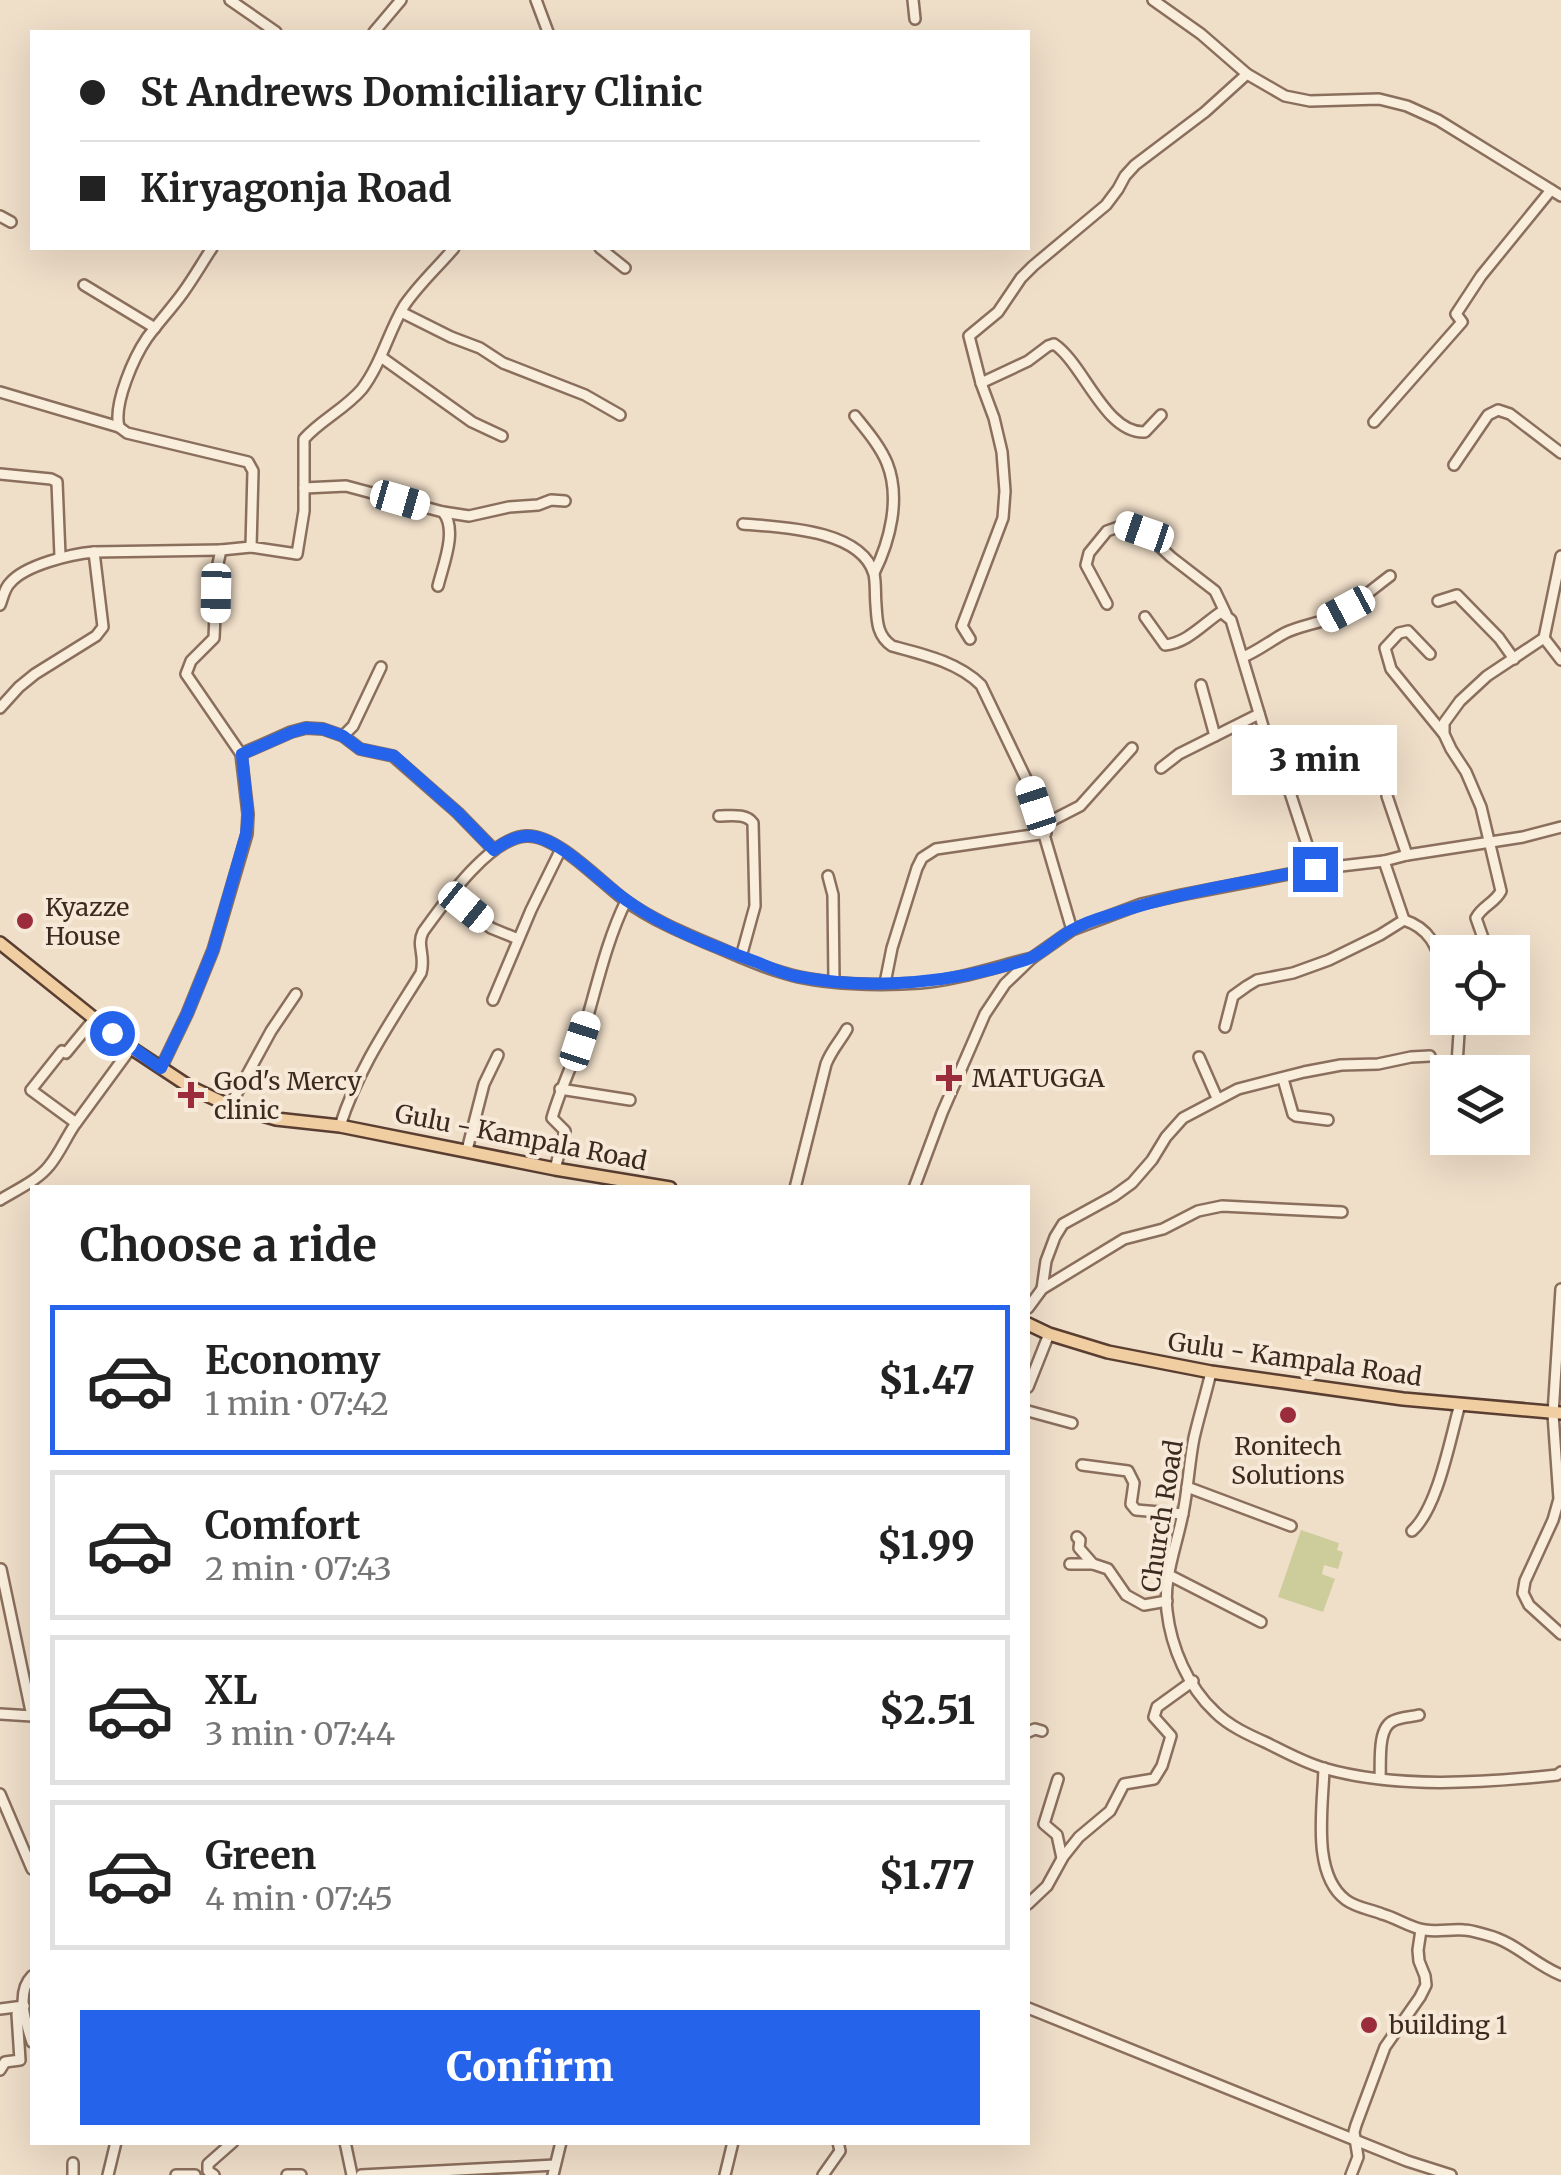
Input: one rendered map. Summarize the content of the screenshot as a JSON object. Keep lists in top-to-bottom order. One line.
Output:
{"streets":{"main road":["Gulu - Kampala Road"],"street":["Church Road"]},"crossings":[["Gulu - Kampala Road","Church Road"]],"places":{"other":["Kyazze House","Ronitech Solutions","building 1"],"health":["MATUGGA","God's Mercy clinic"]},"page":{"banner":["St Andrews Domiciliary Clinic","Kiryagonja Road"],"bubble":"3 min","heading":"Choose a ride","list":[{"name":"Economy","note":"1 min · 07:42","value":"$1.47"},{"name":"Comfort","note":"2 min · 07:43","value":"$1.99"},{"name":"XL","note":"3 min · 07:44","value":"$2.51"},{"name":"Green","note":"4 min · 07:45","value":"$1.77"}],"buttons":"Confirm"}}
